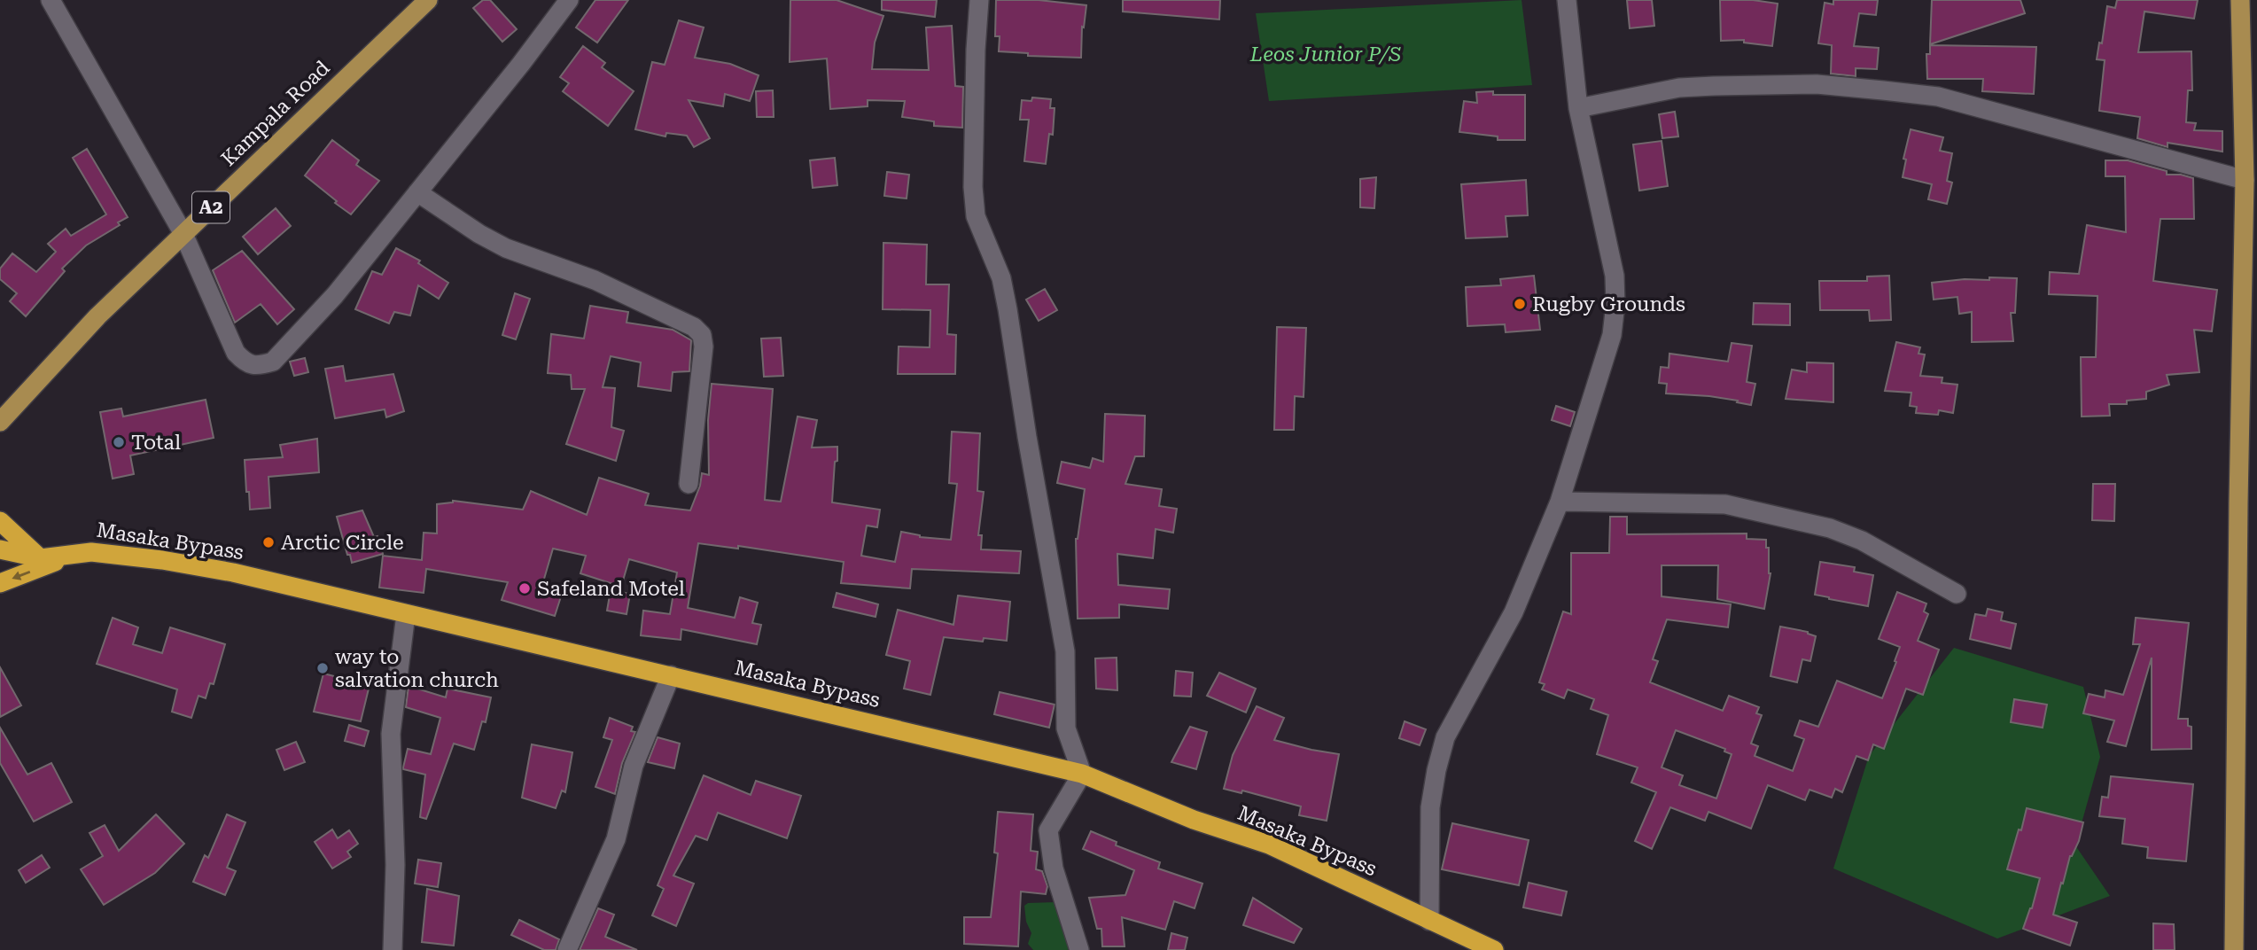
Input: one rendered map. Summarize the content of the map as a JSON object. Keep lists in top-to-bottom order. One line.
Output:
{"streets":{"highway":["Masaka Bypass"],"main road":["Kampala Road","A2"]},"parks":["Leos Junior P/S"],"places":["Rugby Grounds","Total","Arctic Circle","Safeland Motel","way to salvation church"]}
